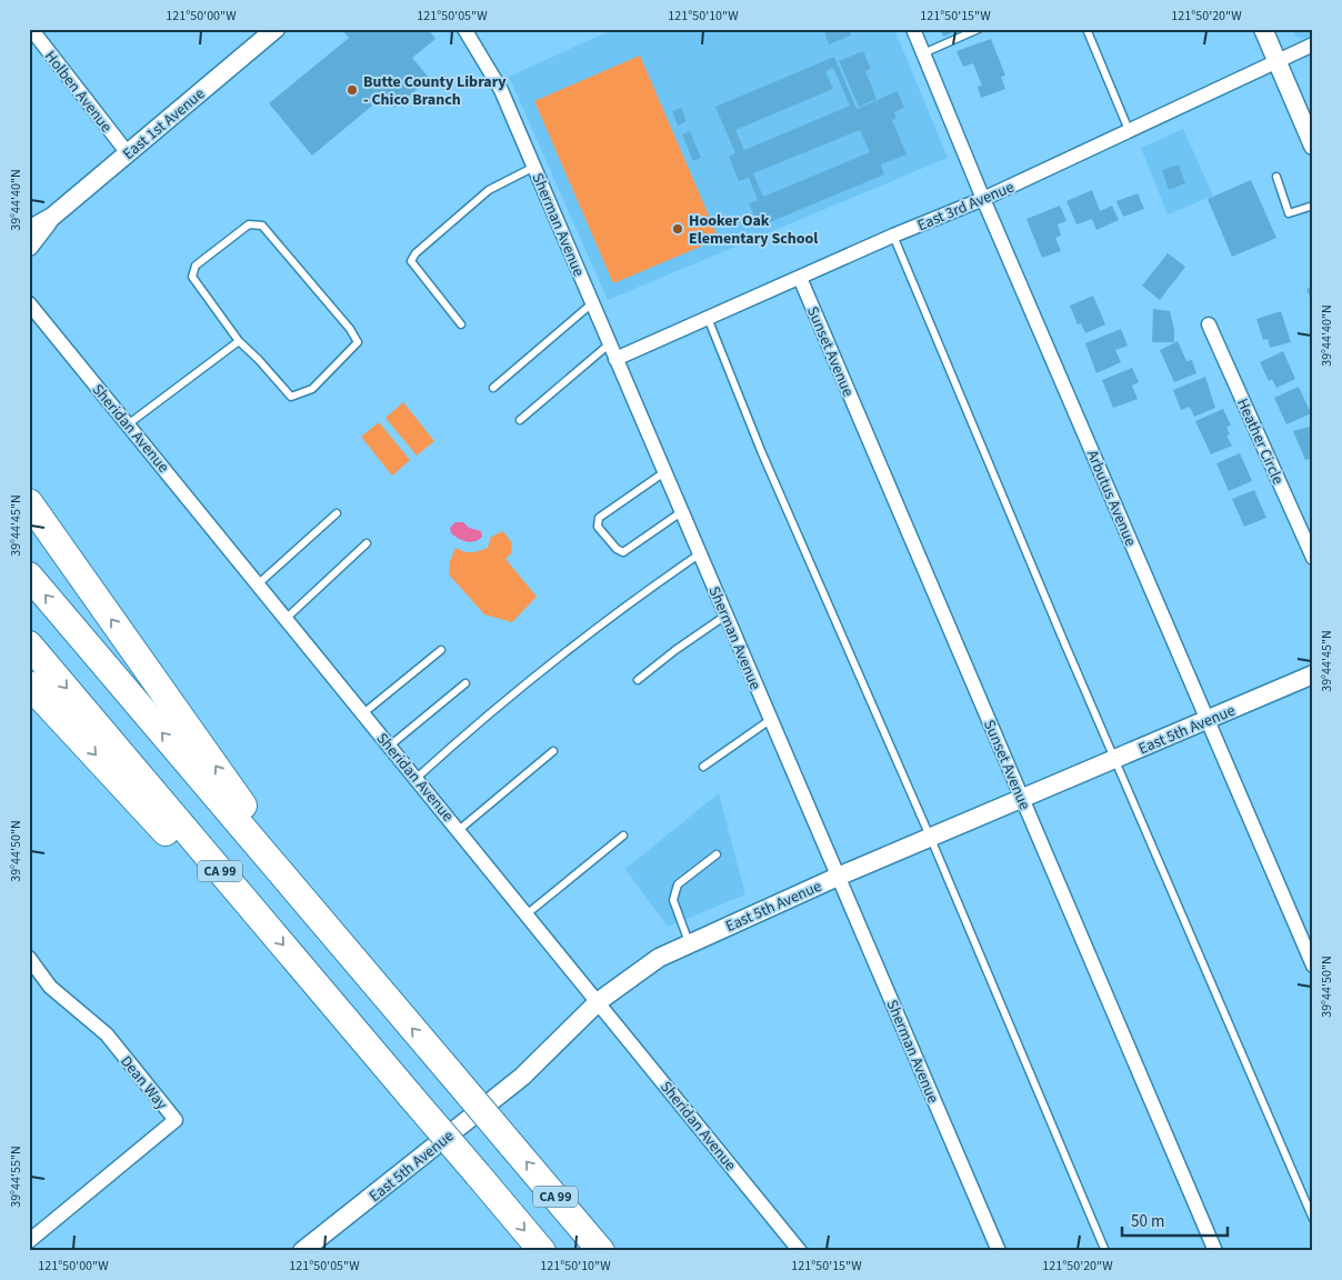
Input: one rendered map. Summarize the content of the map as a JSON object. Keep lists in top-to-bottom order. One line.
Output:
{"streets":{"highway":["CA 99"],"street":["Holben Avenue","East 1st Avenue","East 3rd Avenue","Sherman Avenue","Sunset Avenue","Sheridan Avenue","Heather Circle","Arbutus Avenue","East 5th Avenue","Dean Way"]},"crossings":[["Holben Avenue","East 1st Avenue"],["East 3rd Avenue","Sherman Avenue"],["East 3rd Avenue","Sunset Avenue"],["East 3rd Avenue","Arbutus Avenue"],["Sherman Avenue","East 5th Avenue"],["Sunset Avenue","East 5th Avenue"],["Sheridan Avenue","East 5th Avenue"],["Arbutus Avenue","East 5th Avenue"]],"places":["Butte County Library - Chico Branch","Hooker Oak Elementary School"],"scale_bar":"50 m","coordinates":["121°50'00\"W","121°50'05\"W","121°50'10\"W","121°50'15\"W","121°50'20\"W","39°44'40\"N","39°44'45\"N","39°44'50\"N","39°44'55\"N"]}
